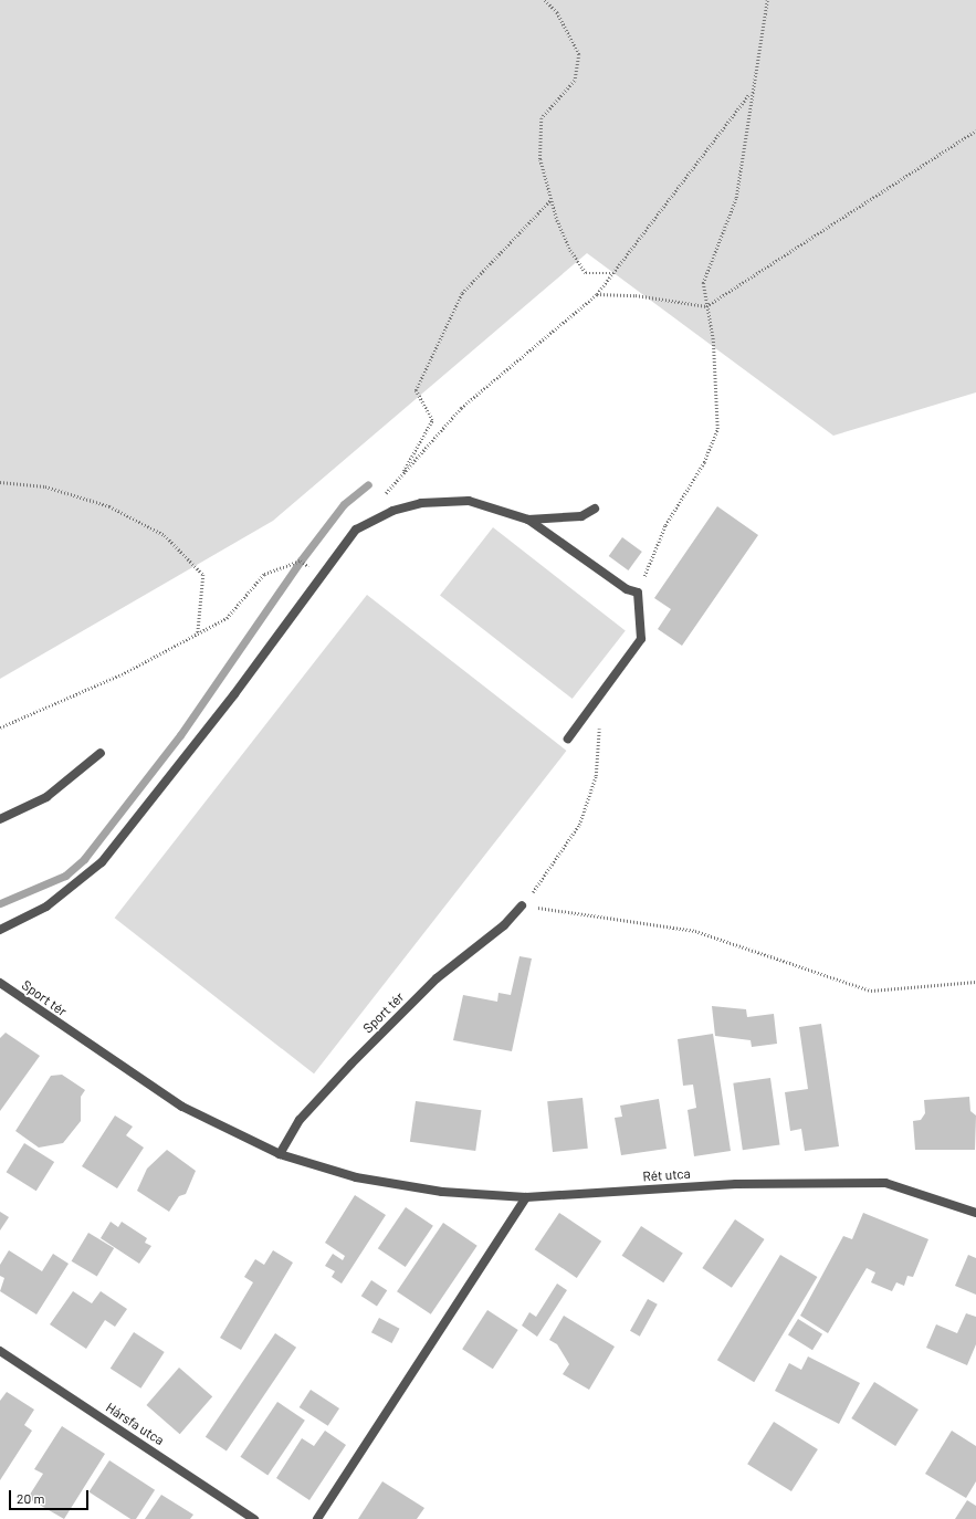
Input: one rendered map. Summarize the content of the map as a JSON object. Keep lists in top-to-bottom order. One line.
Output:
{"streets":{"street":["Sport tér","Rét utca","Hársfa utca"]},"crossings":[["Sport tér","Rét utca"]],"scale_bar":"20 m"}
